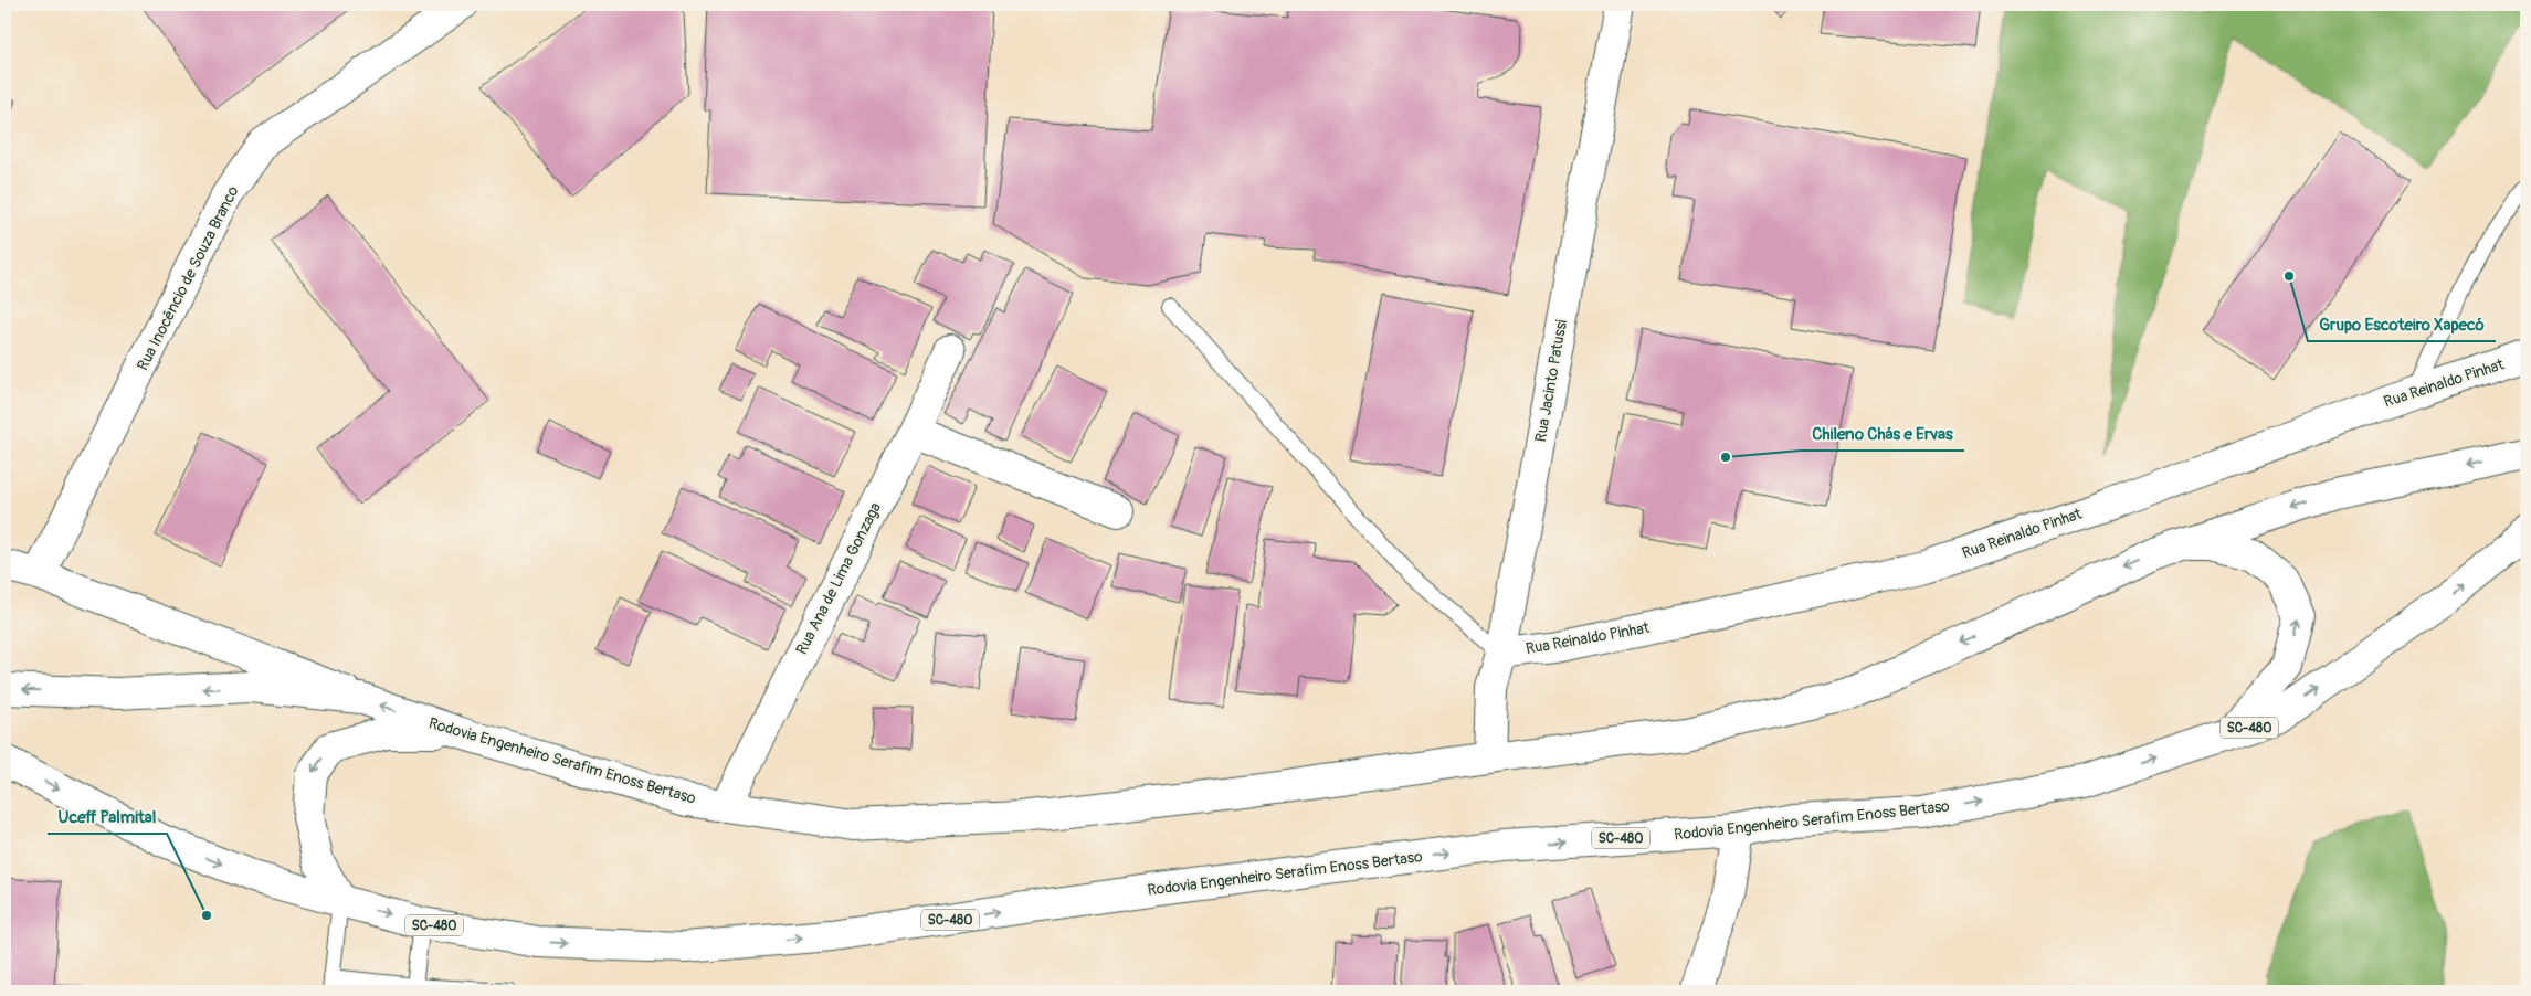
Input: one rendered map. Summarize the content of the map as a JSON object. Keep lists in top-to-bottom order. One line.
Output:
{"streets":{"main road":["Rua Inocêncio de Souza Branco","Rua Jacinto Patussi","Rua Reinaldo Pinhat","Rua Ana de Lima Gonzaga","SC-480","Rodovia Engenheiro Serafim Enoss Bertaso"]},"crossings":[["Rua Jacinto Patussi","Rua Reinaldo Pinhat"],["Rua Jacinto Patussi","Rodovia Engenheiro Serafim Enoss Bertaso"],["Rua Ana de Lima Gonzaga","Rodovia Engenheiro Serafim Enoss Bertaso"]],"places":["Grupo Escoteiro Xapecó","Chileno Chás e Ervas","Uceff Palmital"]}
